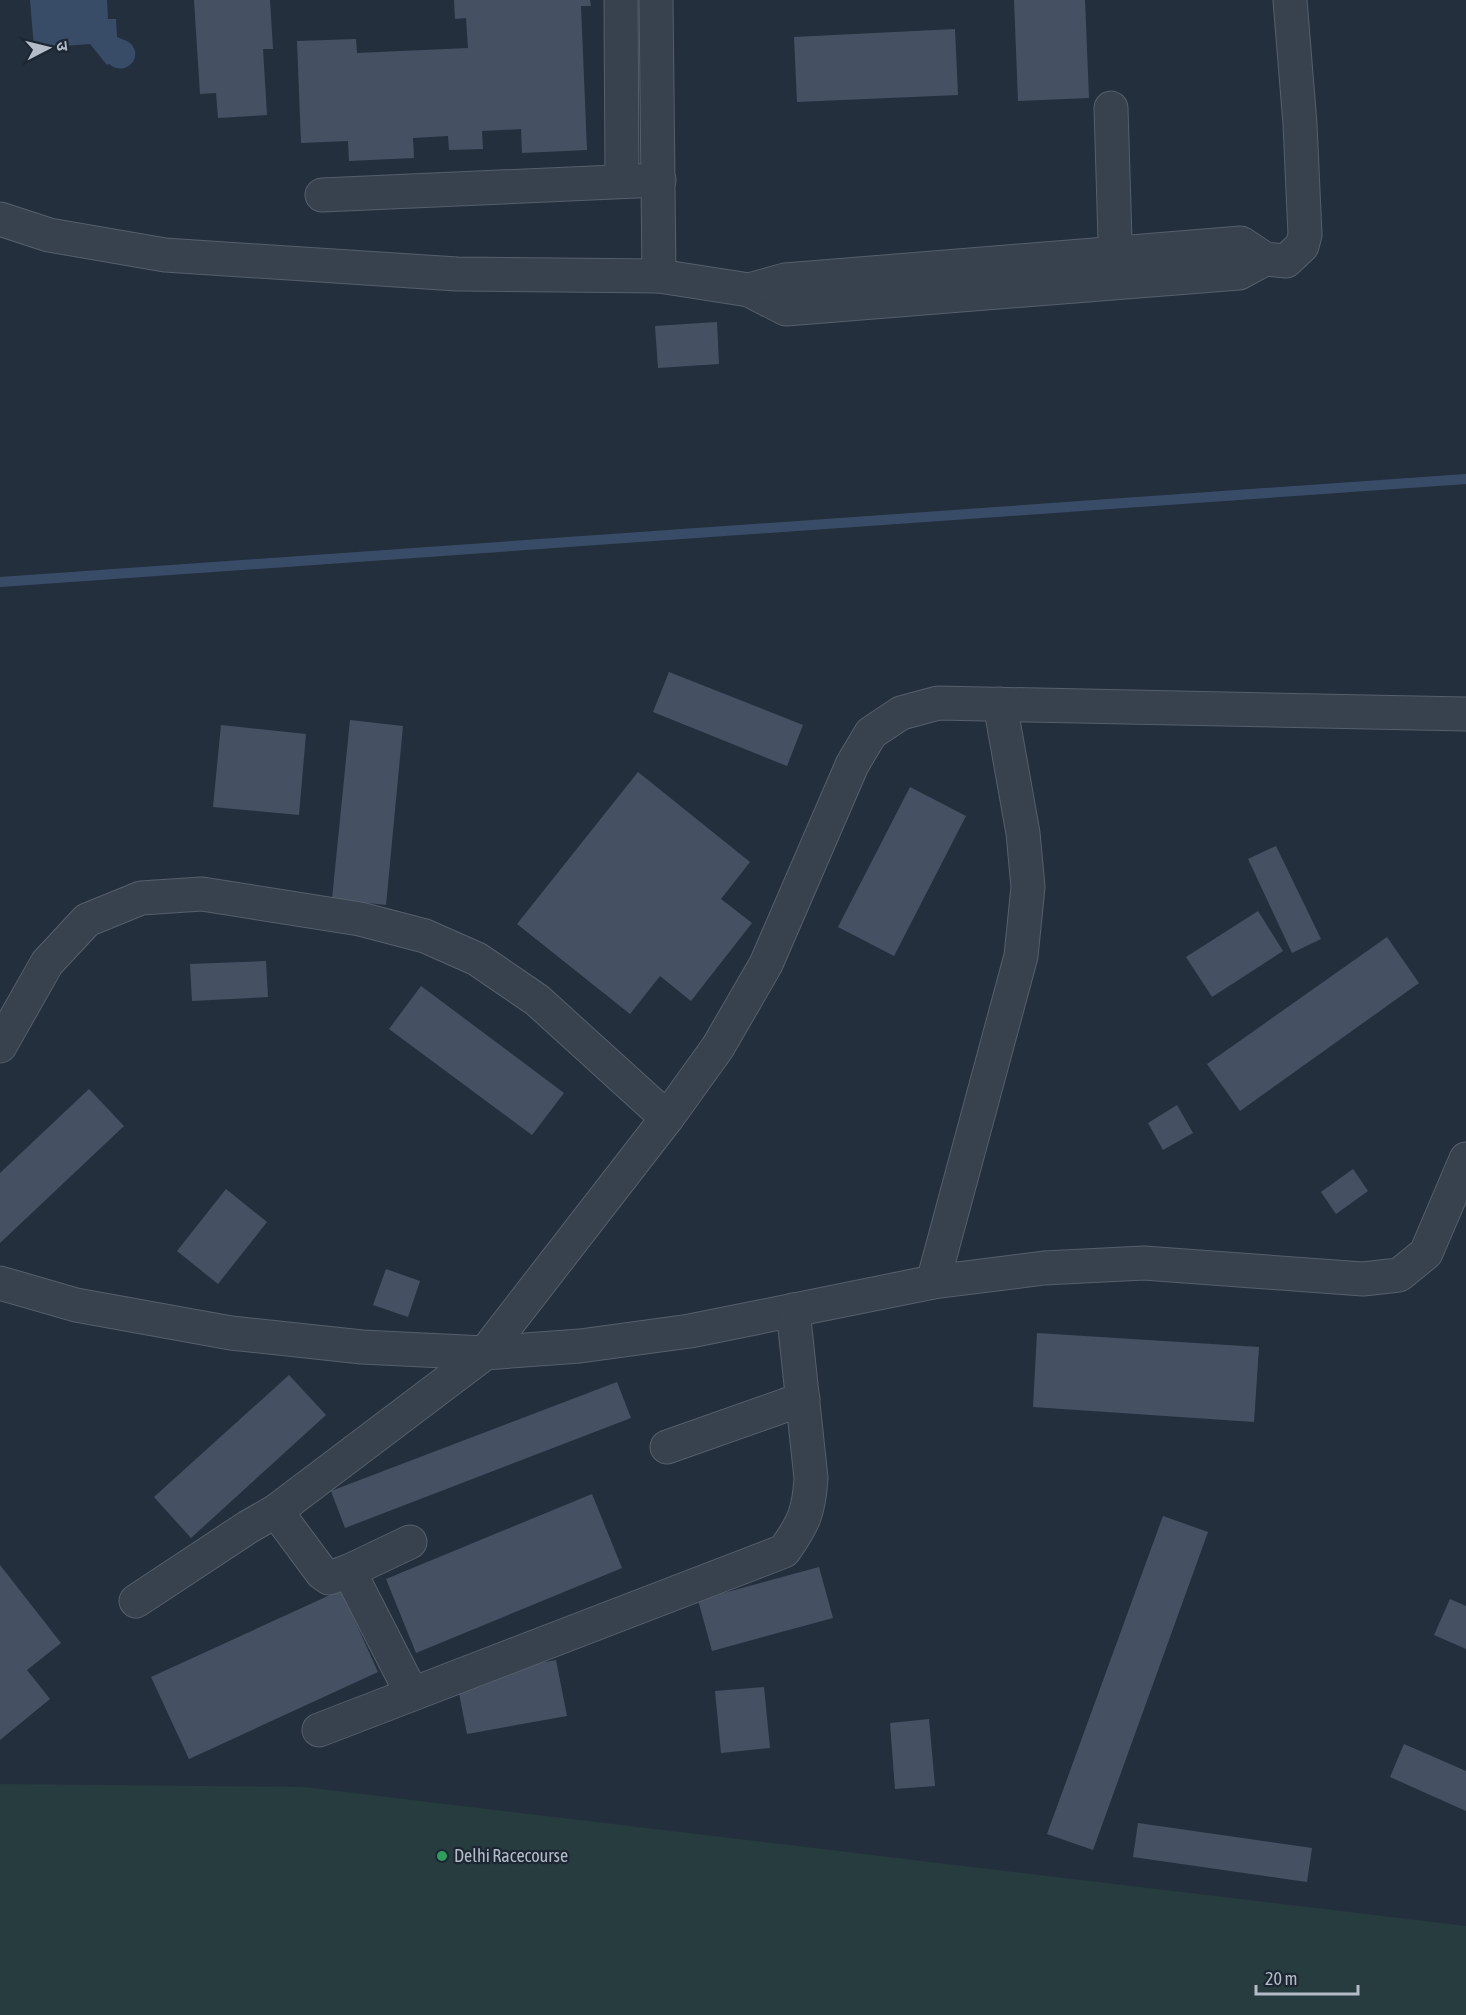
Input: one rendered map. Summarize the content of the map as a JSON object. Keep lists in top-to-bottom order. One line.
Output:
{"places":["Delhi Racecourse"],"scale_bar":"20 m","north":"right"}
